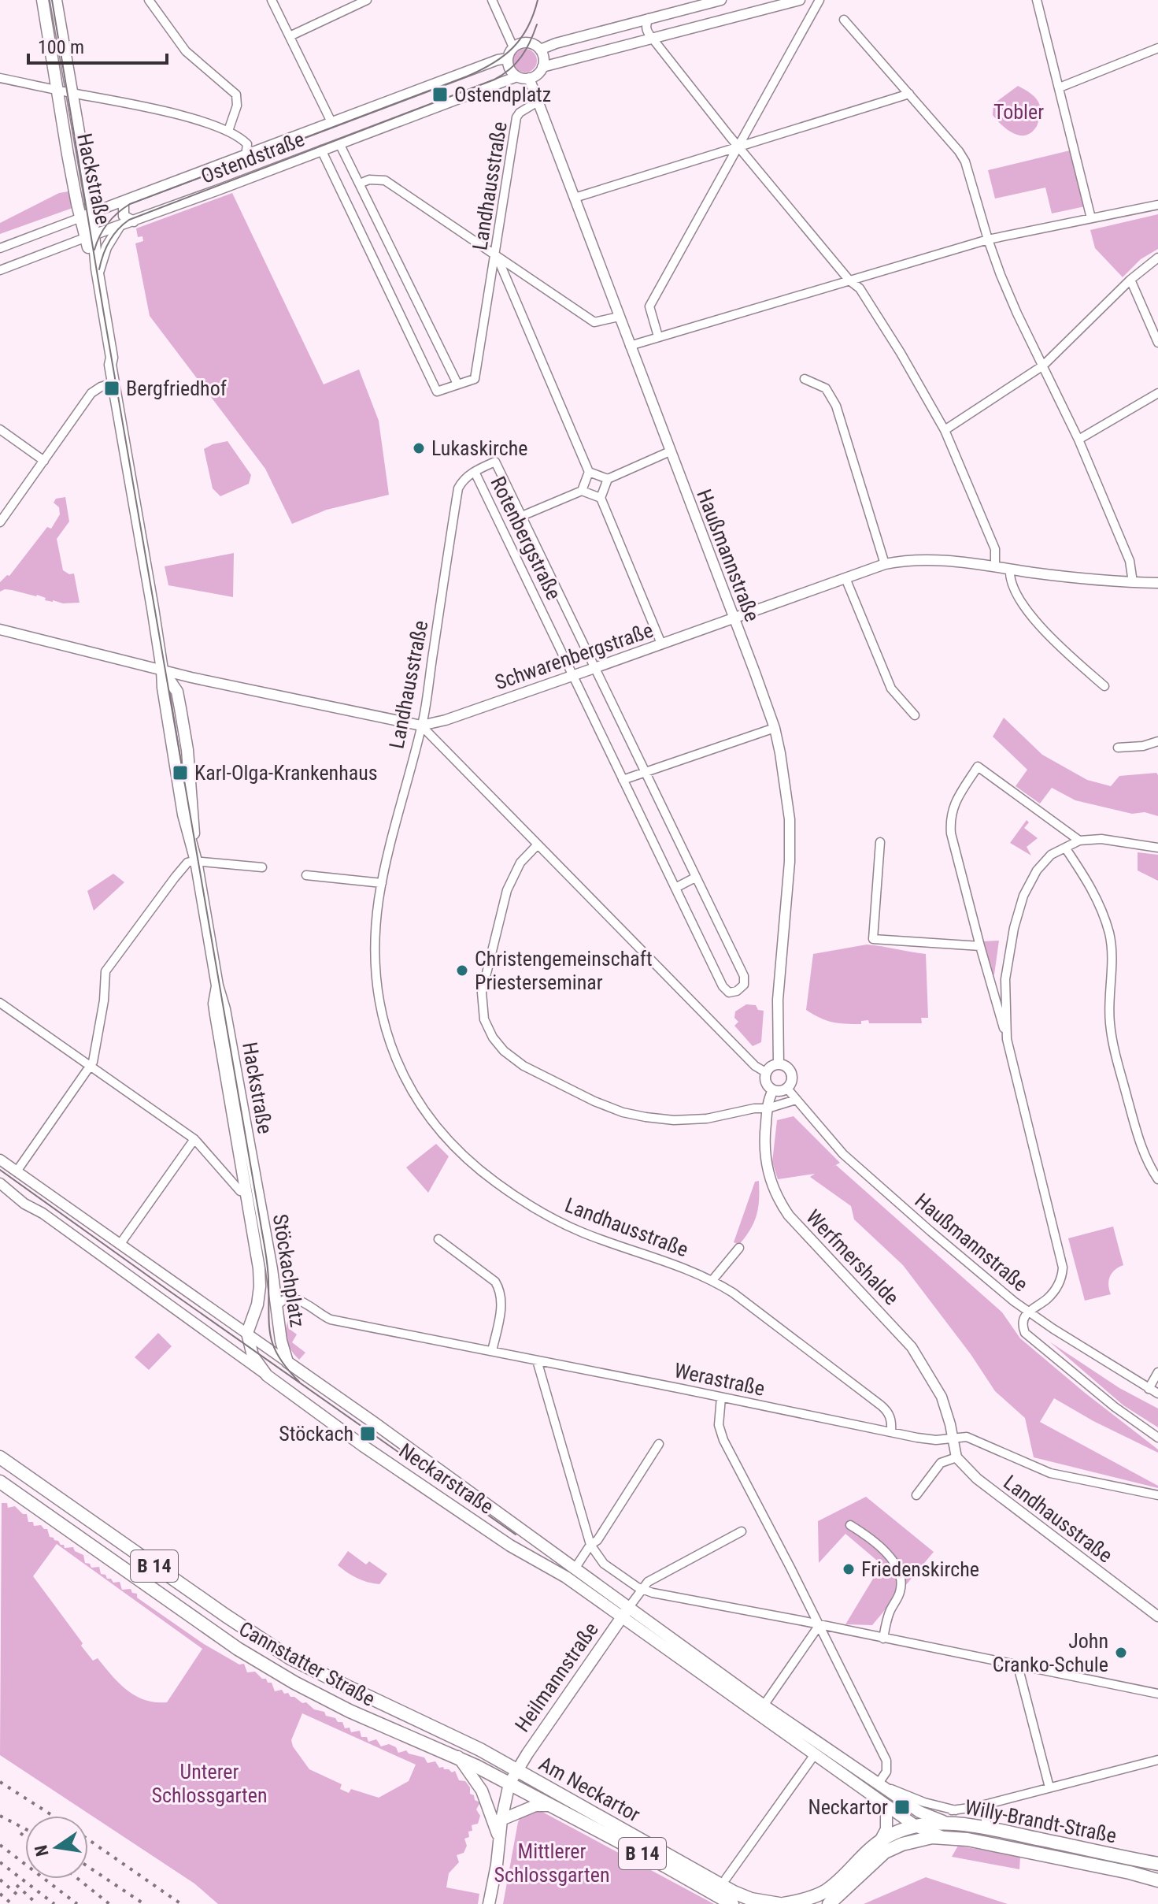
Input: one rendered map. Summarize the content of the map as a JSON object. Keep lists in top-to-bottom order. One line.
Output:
{"streets":{"main road":["Hackstraße","Stöckachplatz","Neckarstraße","B 14","Cannstatter Straße","Heilmannstraße","Am Neckartor","Willy-Brandt-Straße"],"street":["Ostendstraße","Landhausstraße","Rotenbergstraße","Haußmannstraße","Schwarenbergstraße","Werfmershalde","Werastraße"]},"crossings":[["Ostendstraße","Hackstraße"],["Ostendstraße","Haußmannstraße"],["Hackstraße","Schwarenbergstraße"],["Hackstraße","Stöckachplatz"],["Hackstraße","Neckarstraße"],["Landhausstraße","Rotenbergstraße"],["Landhausstraße","Haußmannstraße"],["Landhausstraße","Schwarenbergstraße"],["Landhausstraße","Werastraße"],["Rotenbergstraße","Schwarenbergstraße"],["Haußmannstraße","Schwarenbergstraße"],["Haußmannstraße","Werfmershalde"],["Werfmershalde","Werastraße"],["Stöckachplatz","Werastraße"],["Stöckachplatz","Neckarstraße"],["Werastraße","Neckarstraße"],["Neckarstraße","Heilmannstraße"],["Neckarstraße","Am Neckartor"],["Neckarstraße","Willy-Brandt-Straße"],["Cannstatter Straße","Heilmannstraße"],["Cannstatter Straße","Am Neckartor"],["Heilmannstraße","Am Neckartor"],["Am Neckartor","Willy-Brandt-Straße"]],"parks":["Tobler","Unterer Schlossgarten","Mittlerer Schlossgarten"],"places":{"transit":["Ostendplatz","Bergfriedhof","Karl-Olga-Krankenhaus","Stöckach","Neckartor"],"other":["Lukaskirche","Christengemeinschaft Priesterseminar","Friedenskirche","John Cranko-Schule"]},"scale_bar":"100 m","north":"left"}
